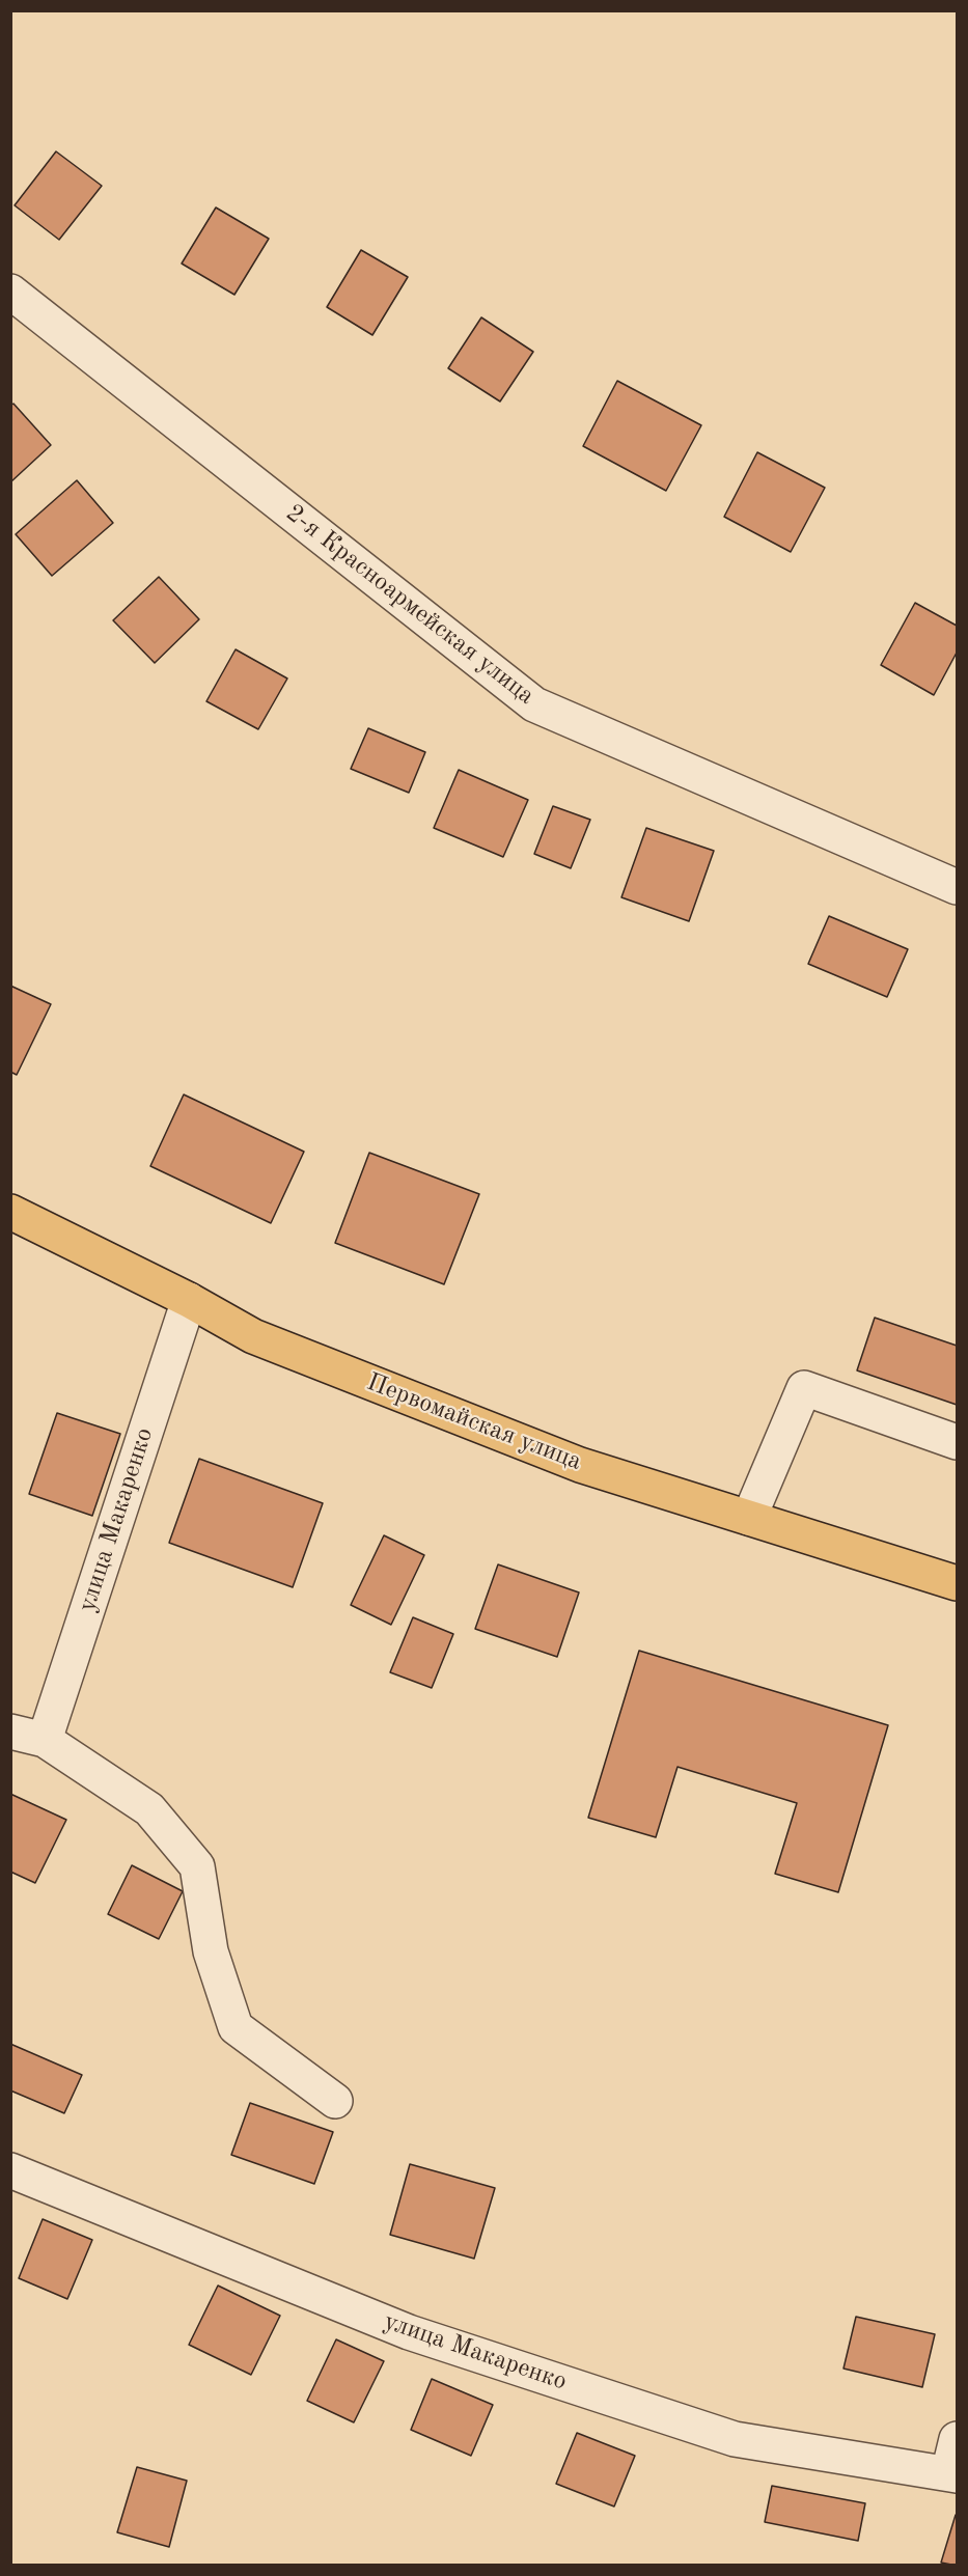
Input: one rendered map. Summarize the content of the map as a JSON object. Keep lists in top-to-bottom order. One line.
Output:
{"streets":{"main road":["Первомайская улица"],"street":["2-я Красноармейская улица","улица Макаренко"]},"crossings":[["Первомайская улица","улица Макаренко"]]}
